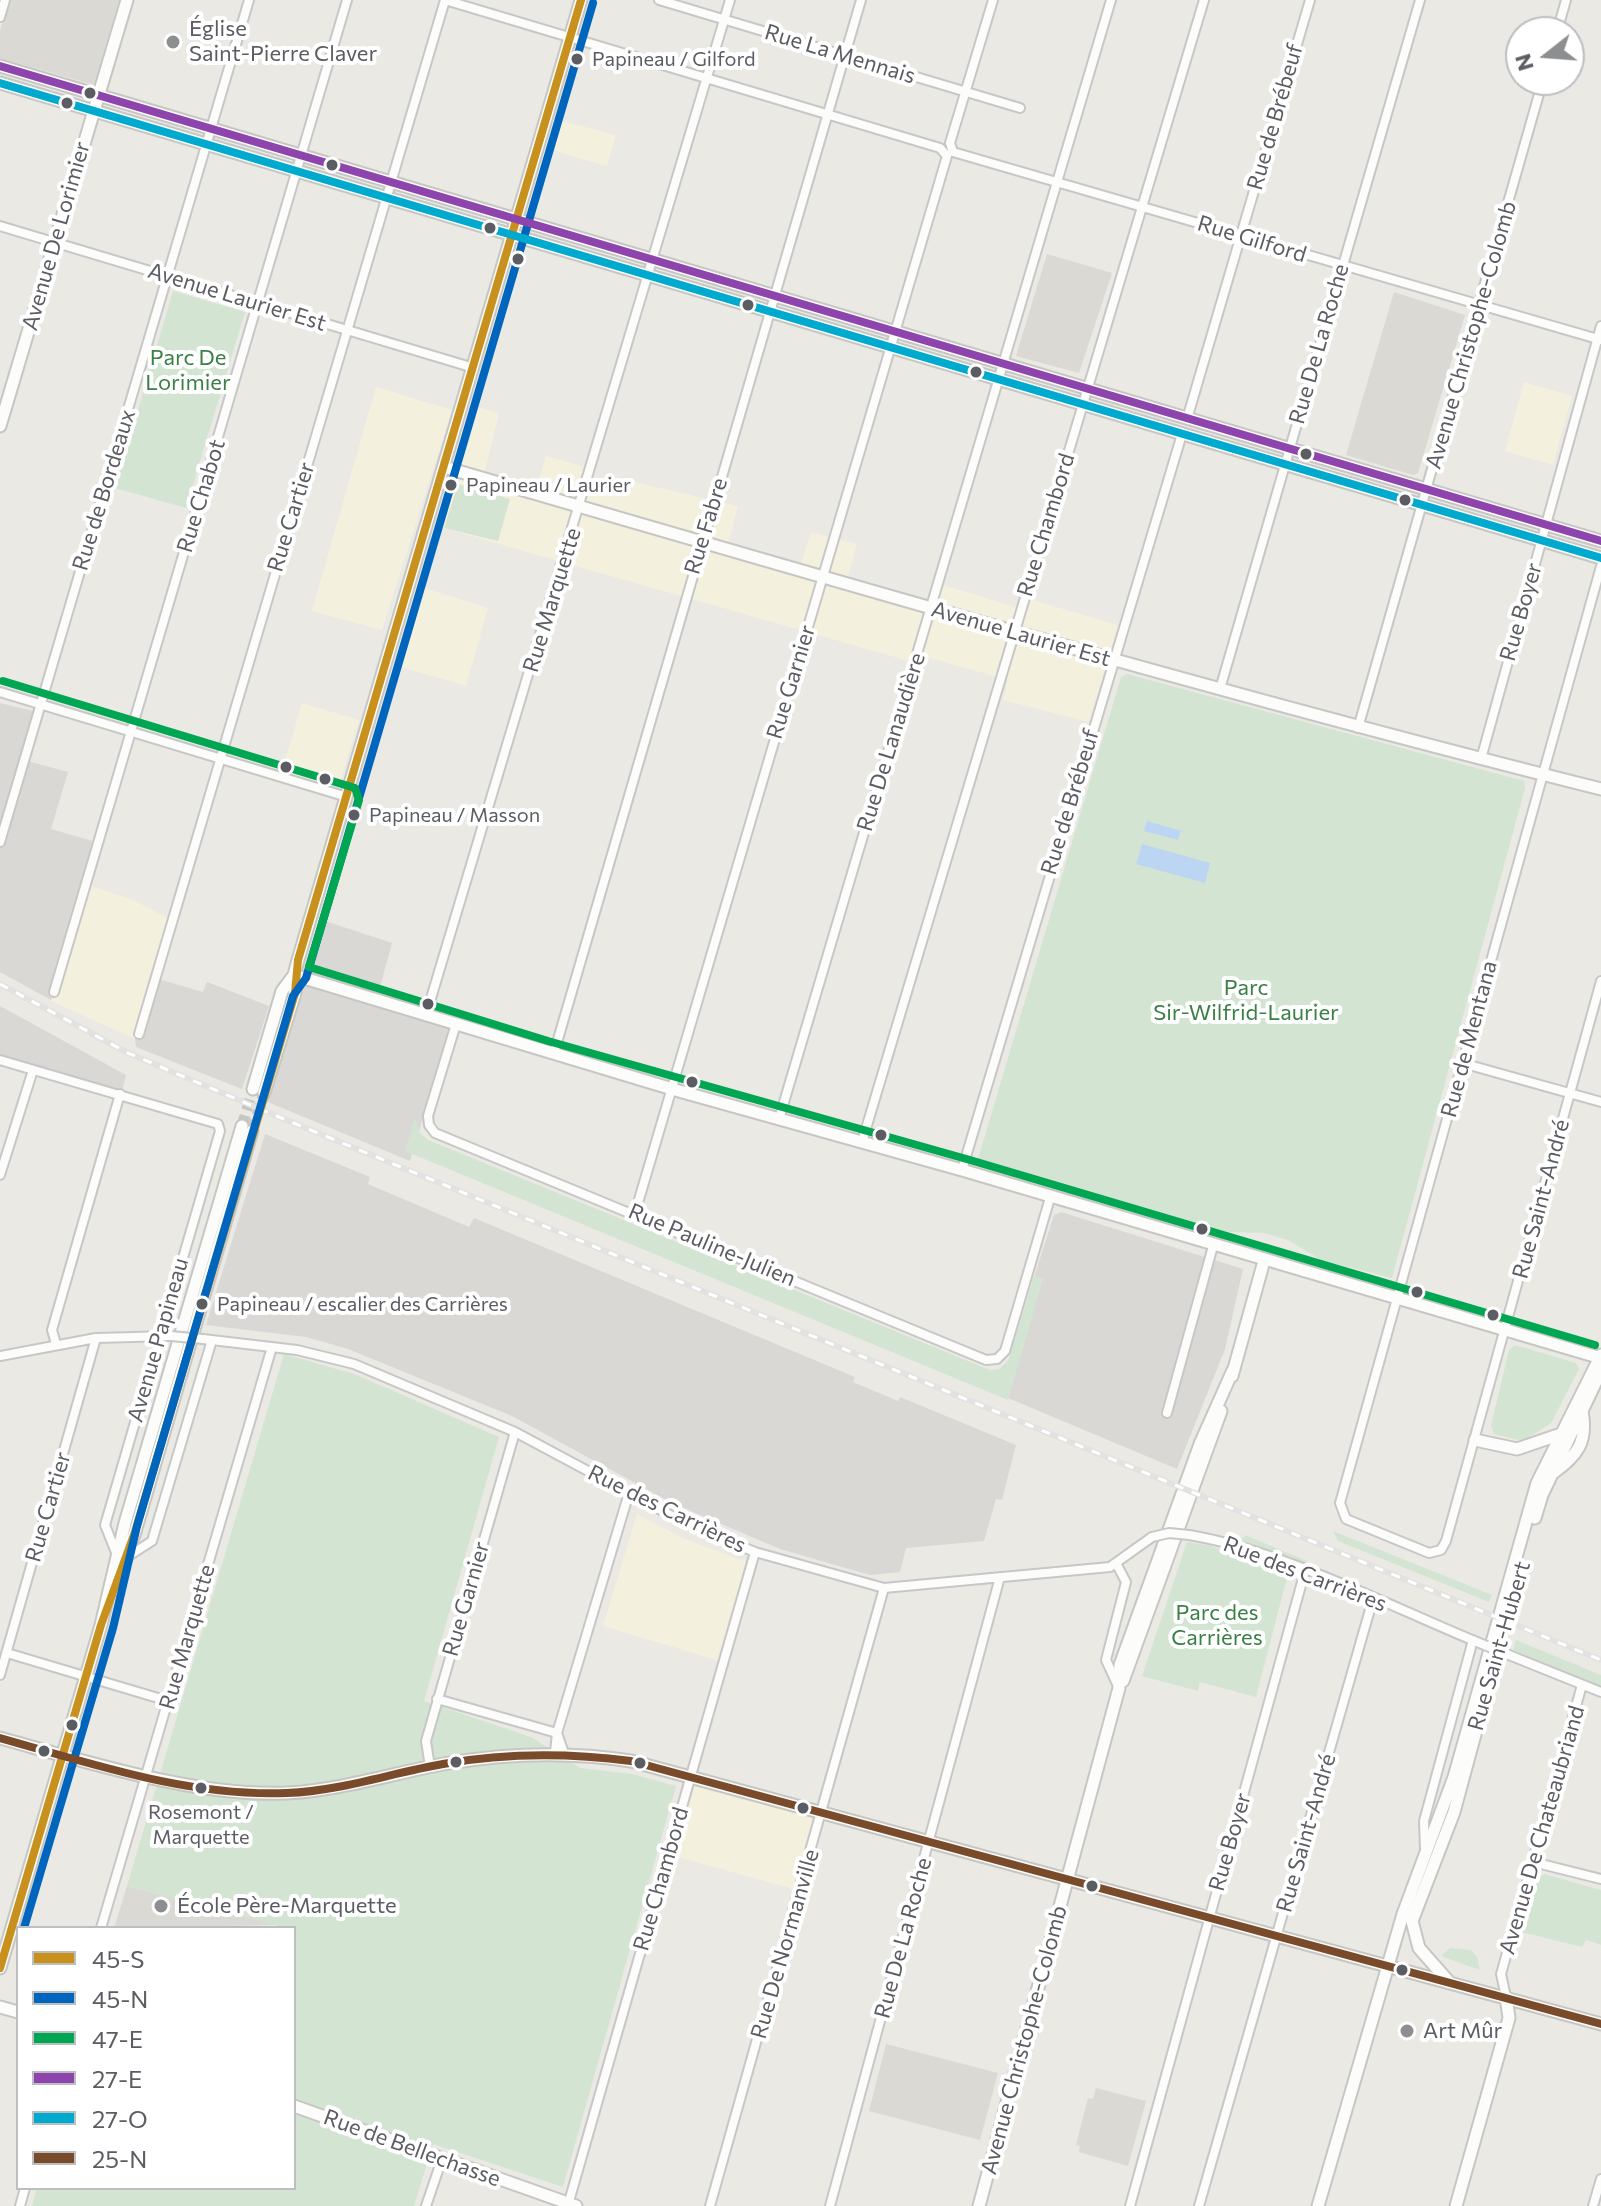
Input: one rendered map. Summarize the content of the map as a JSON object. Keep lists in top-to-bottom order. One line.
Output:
{"streets":{"main road":["Avenue De Lorimier","Avenue Laurier Est","Avenue Christophe-Colomb","Avenue Papineau","Rue Saint-Hubert","Avenue De Chateaubriand","Rue de Bellechasse"],"street":["Rue La Mennais","Rue de Brébeuf","Rue Gilford","Rue De La Roche","Rue de Bordeaux","Rue Chabot","Rue Cartier","Rue Chambord","Rue Fabre","Rue Marquette","Rue Boyer","Rue Garnier","Rue De Lanaudière","Rue de Mentana","Rue Saint-André","Rue Pauline-Julien","Rue des Carrières","Rue De Normanville"]},"crossings":[["Rue La Mennais","Rue Fabre"],["Rue La Mennais","Rue Marquette"],["Rue La Mennais","Rue Garnier"],["Rue de Brébeuf","Rue Gilford"],["Rue de Brébeuf","Avenue Laurier Est"],["Avenue De Lorimier","Avenue Laurier Est"],["Rue Gilford","Avenue Christophe-Colomb"],["Rue Gilford","Rue De La Roche"],["Rue Gilford","Rue Cartier"],["Rue Gilford","Rue Chambord"],["Rue Gilford","Rue Fabre"],["Rue Gilford","Rue Marquette"],["Rue Gilford","Rue Boyer"],["Rue Gilford","Rue Garnier"],["Rue Gilford","Rue De Lanaudière"],["Avenue Laurier Est","Avenue Christophe-Colomb"],["Avenue Laurier Est","Rue De La Roche"],["Avenue Laurier Est","Rue de Bordeaux"],["Avenue Laurier Est","Rue Chabot"],["Avenue Laurier Est","Rue Cartier"],["Avenue Laurier Est","Rue Chambord"],["Avenue Laurier Est","Rue Fabre"],["Avenue Laurier Est","Rue Marquette"],["Avenue Laurier Est","Rue Boyer"],["Avenue Laurier Est","Rue Garnier"],["Avenue Laurier Est","Rue De Lanaudière"],["Avenue Laurier Est","Rue de Mentana"],["Rue De La Roche","Rue des Carrières"],["Rue Cartier","Rue des Carrières"],["Rue Chambord","Rue des Carrières"],["Rue Chambord","Rue de Bellechasse"],["Rue Marquette","Rue des Carrières"],["Rue Boyer","Rue des Carrières"],["Rue Garnier","Rue Pauline-Julien"],["Rue Garnier","Rue des Carrières"],["Rue de Mentana","Rue Saint-André"],["Rue Saint-André","Rue des Carrières"],["Avenue Papineau","Rue des Carrières"],["Rue des Carrières","Rue Saint-Hubert"],["Rue des Carrières","Avenue De Chateaubriand"],["Rue des Carrières","Rue De Normanville"]],"parks":["Parc De Lorimier","Parc Sir-Wilfrid-Laurier","Parc des Carrières"],"places":["Église Saint-Pierre Claver","Papineau / Gilford","Papineau / Laurier","Papineau / Masson","Papineau / escalier des Carrières","Rosemont / Marquette","École Père-Marquette","Art Mûr"],"lines":["transit line 45-S","transit line 45-N","transit line 27-E","transit line 27-O","transit line 47-E","transit line 25-N"],"legend":["45-S","45-N","47-E","27-E","27-O","25-N"],"north":"left"}
